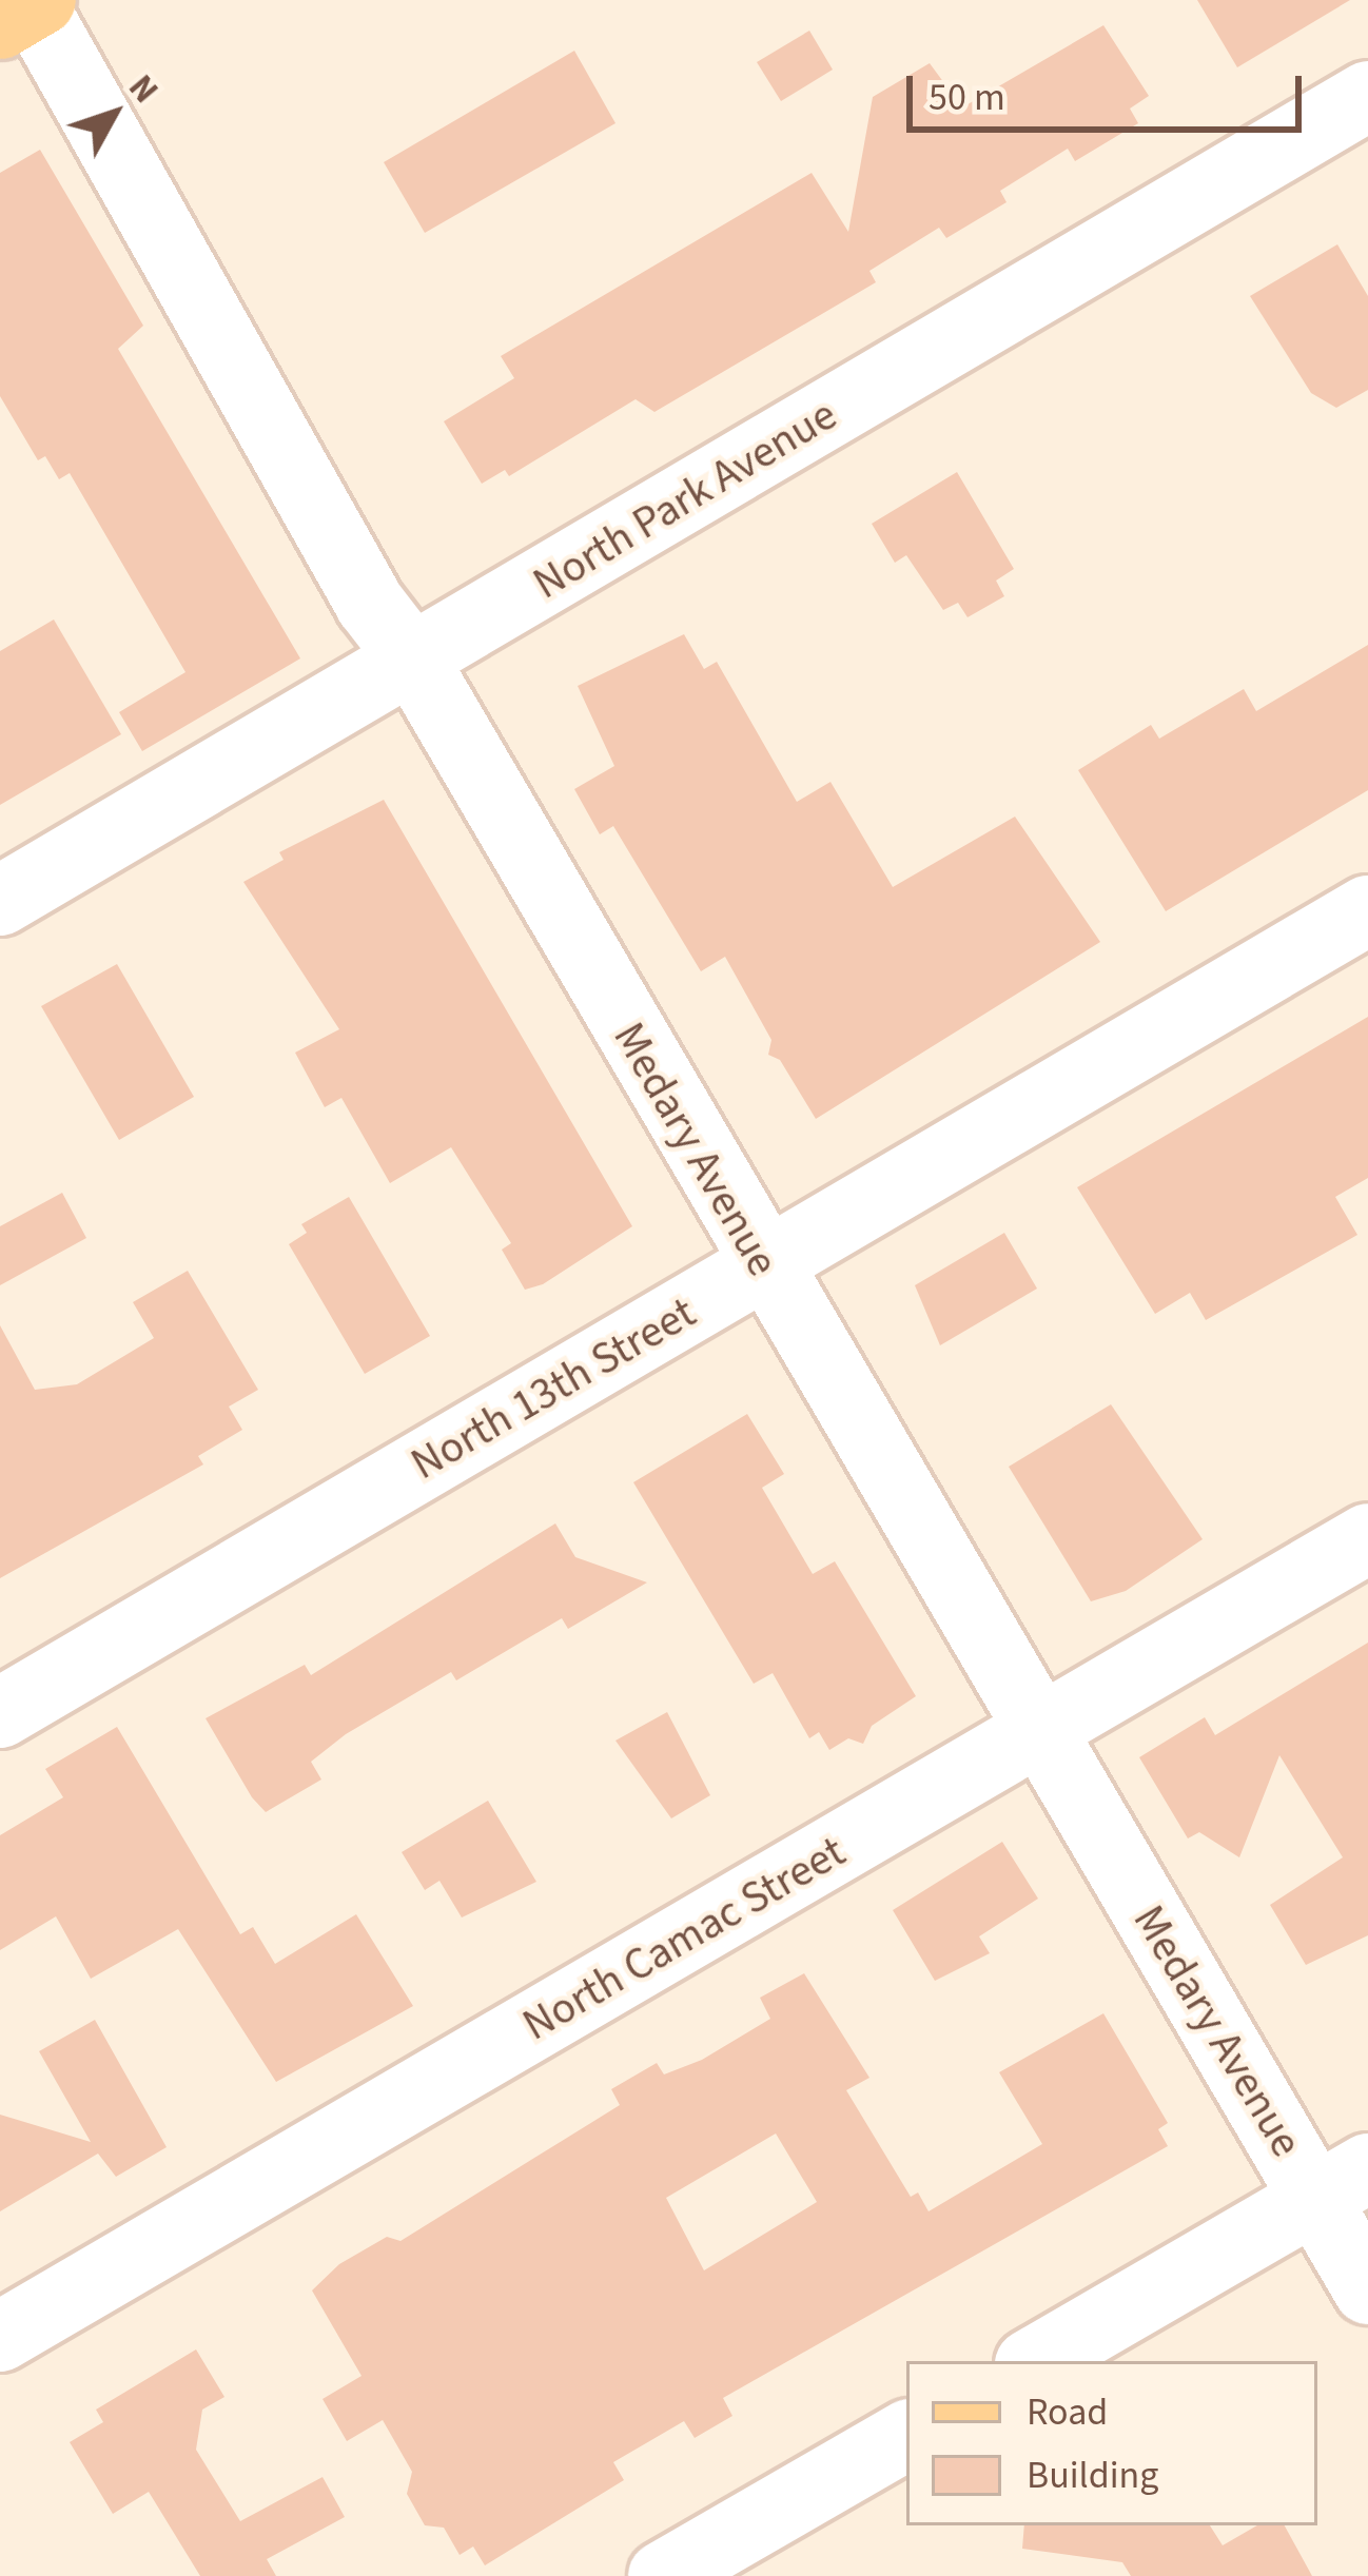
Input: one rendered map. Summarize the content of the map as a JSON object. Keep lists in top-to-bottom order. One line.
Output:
{"streets":{"street":["North Park Avenue","Medary Avenue","North 13th Street","North Camac Street"]},"crossings":[["North Park Avenue","Medary Avenue"],["Medary Avenue","North 13th Street"],["Medary Avenue","North Camac Street"]],"legend":["Road","Building"],"scale_bar":"50 m","north":"top right"}
